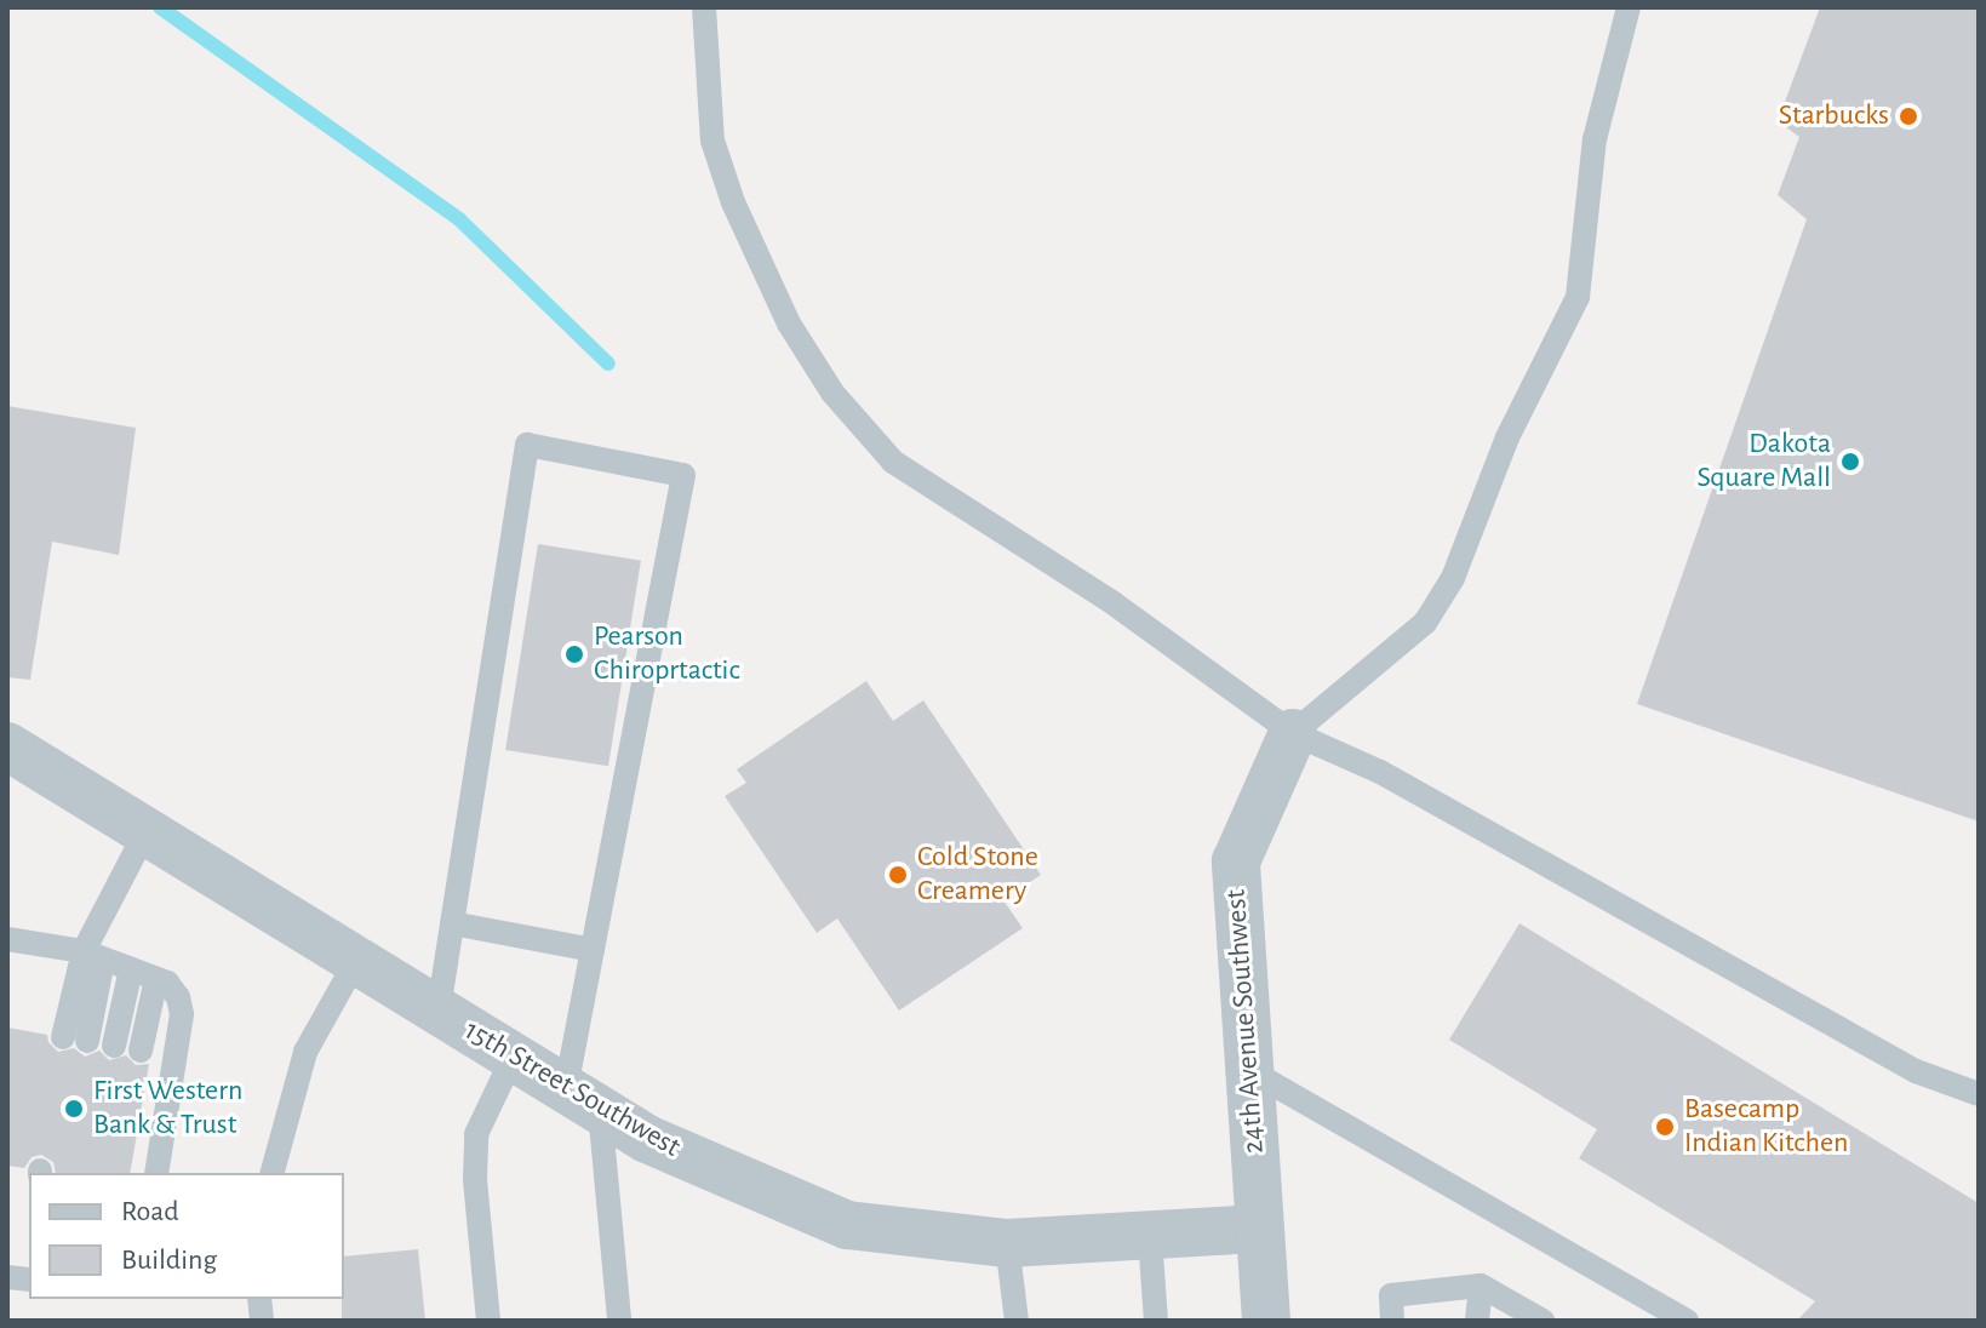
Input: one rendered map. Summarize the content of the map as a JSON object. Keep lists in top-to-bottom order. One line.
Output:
{"streets":{"street":["24th Avenue Southwest","15th Street Southwest"]},"crossings":[["24th Avenue Southwest","15th Street Southwest"]],"places":["Starbucks","Dakota Square Mall","Pearson Chiroprtactic","Cold Stone Creamery","First Western Bank & Trust","Basecamp Indian Kitchen"],"legend":["Road","Building"]}
